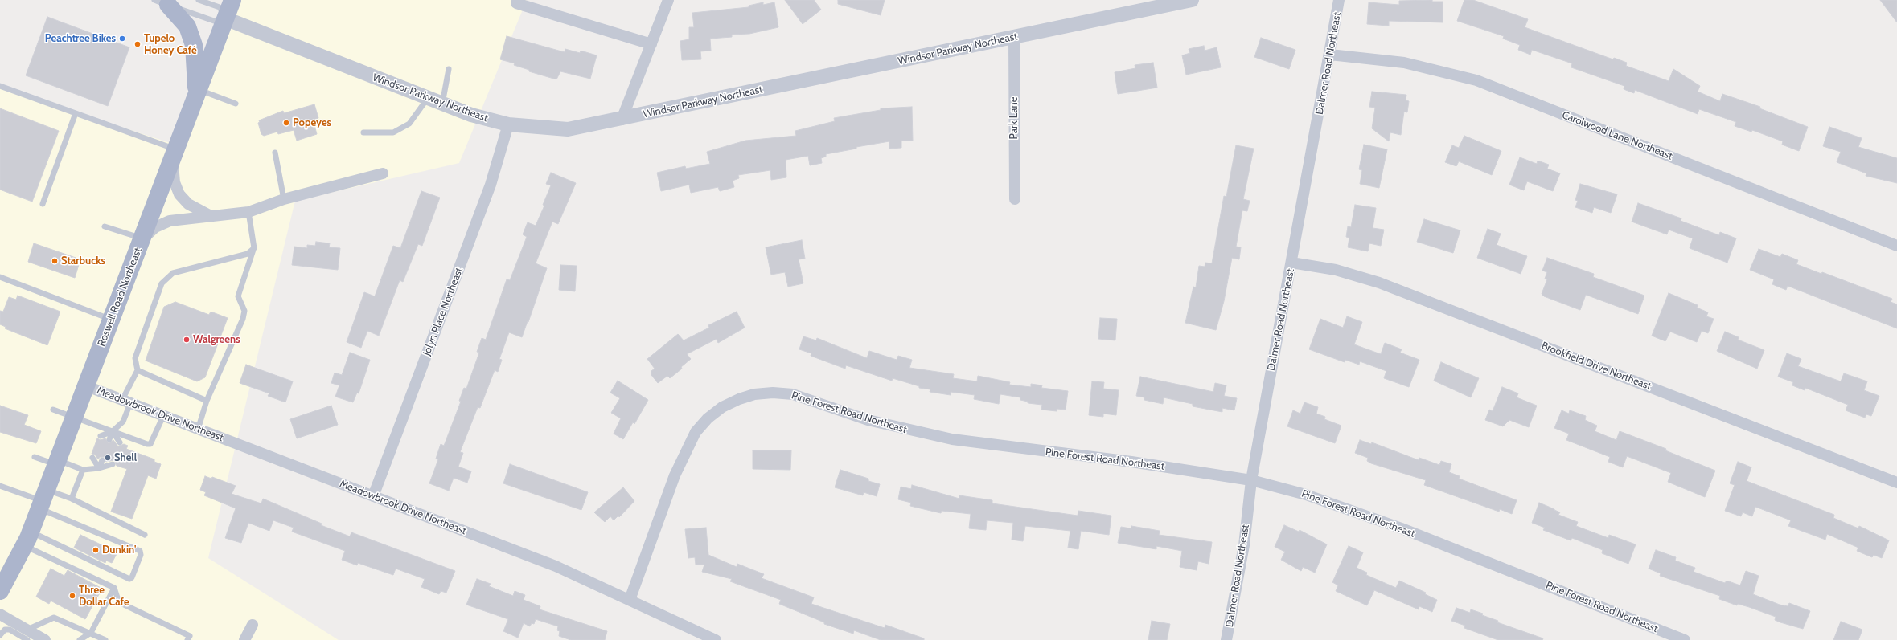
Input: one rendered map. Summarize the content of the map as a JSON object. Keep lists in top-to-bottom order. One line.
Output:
{"streets":{"main road":["Roswell Road Northeast"],"street":["Windsor Parkway Northeast","Dalmer Road Northeast","Park Lane","Carolwood Lane Northeast","Jolyn Place Northeast","Brookfield Drive Northeast","Pine Forest Road Northeast","Meadowbrook Drive Northeast"]},"crossings":[["Windsor Parkway Northeast","Park Lane"],["Windsor Parkway Northeast","Roswell Road Northeast"],["Windsor Parkway Northeast","Jolyn Place Northeast"],["Dalmer Road Northeast","Carolwood Lane Northeast"],["Dalmer Road Northeast","Brookfield Drive Northeast"],["Dalmer Road Northeast","Pine Forest Road Northeast"],["Roswell Road Northeast","Meadowbrook Drive Northeast"],["Jolyn Place Northeast","Meadowbrook Drive Northeast"],["Pine Forest Road Northeast","Meadowbrook Drive Northeast"]],"places":["Peachtree Bikes","Tupelo Honey Café","Popeyes","Starbucks","Walgreens","Shell","Dunkin'","Three Dollar Cafe"]}
